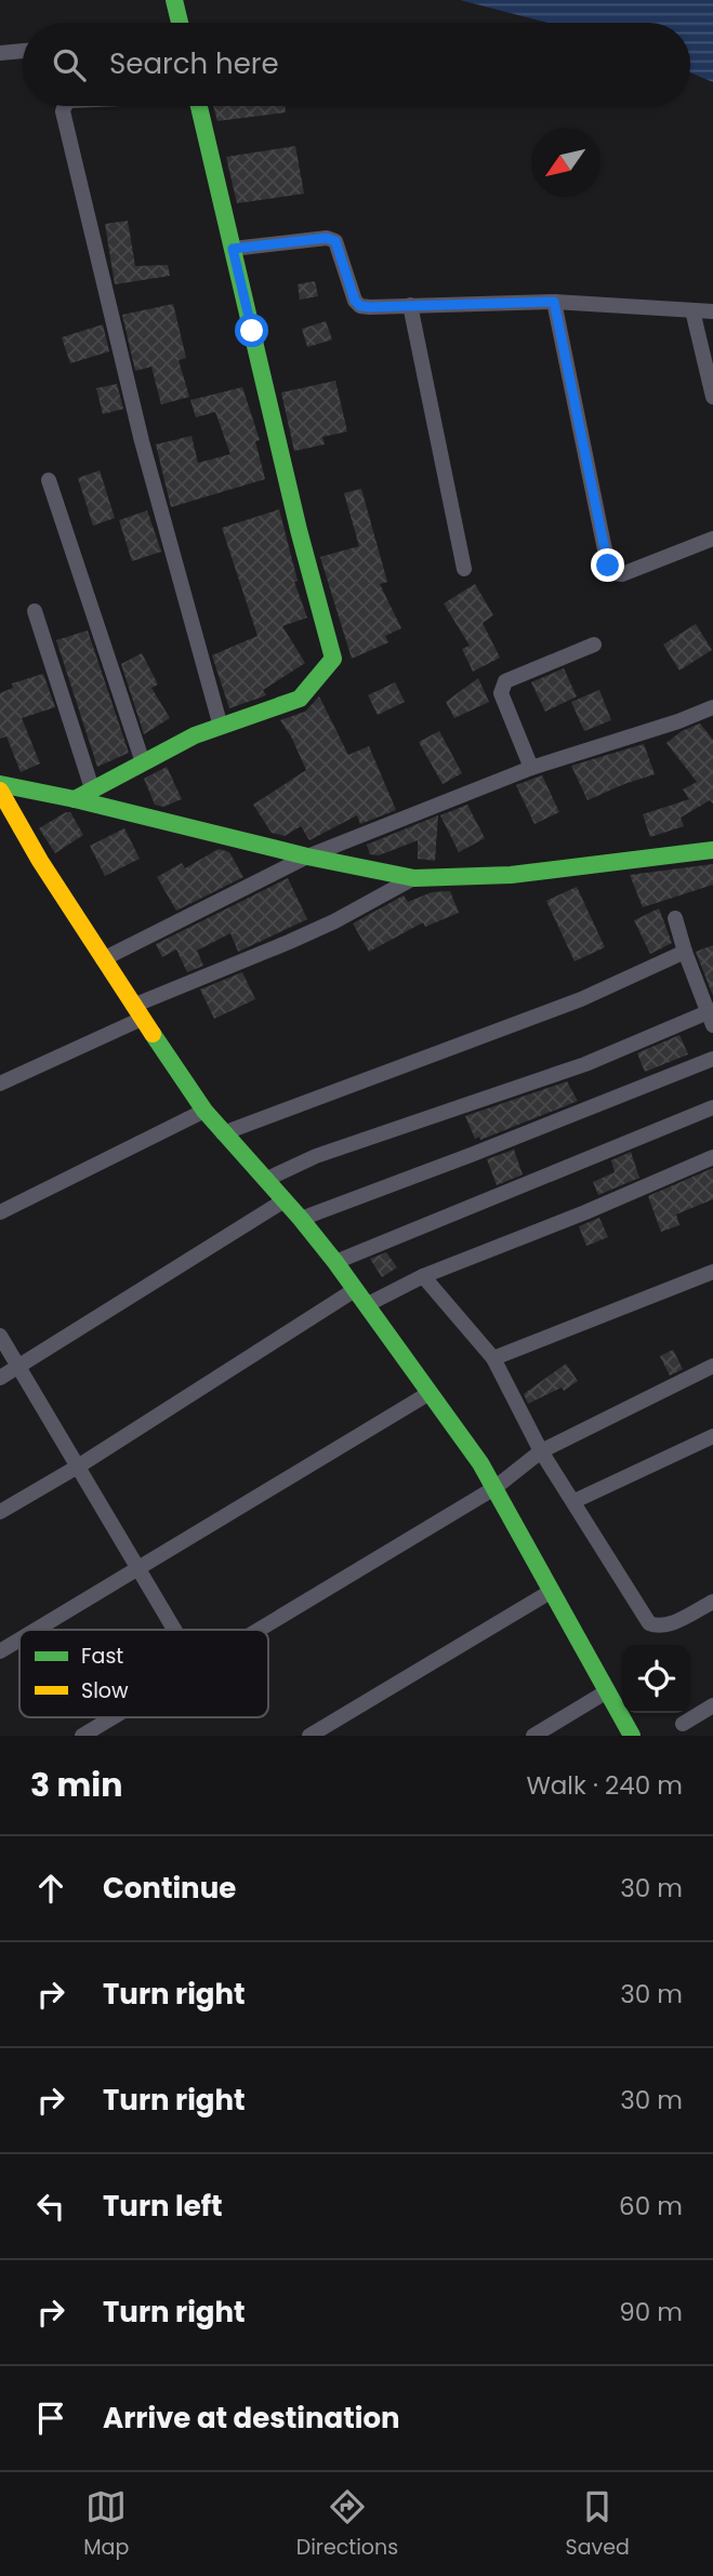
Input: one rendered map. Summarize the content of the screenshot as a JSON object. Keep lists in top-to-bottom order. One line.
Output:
{"legend":["Fast","Slow"],"north":"bottom left","page":{"search":"Search here","heading":["3 min","Walk · 240 m"],"list":[["Continue","30 m"],["Turn right","30 m"],["Turn right","30 m"],["Turn left","60 m"],["Turn right","90 m"],"Arrive at destination"],"nav":["Map","Directions","Saved"]}}
